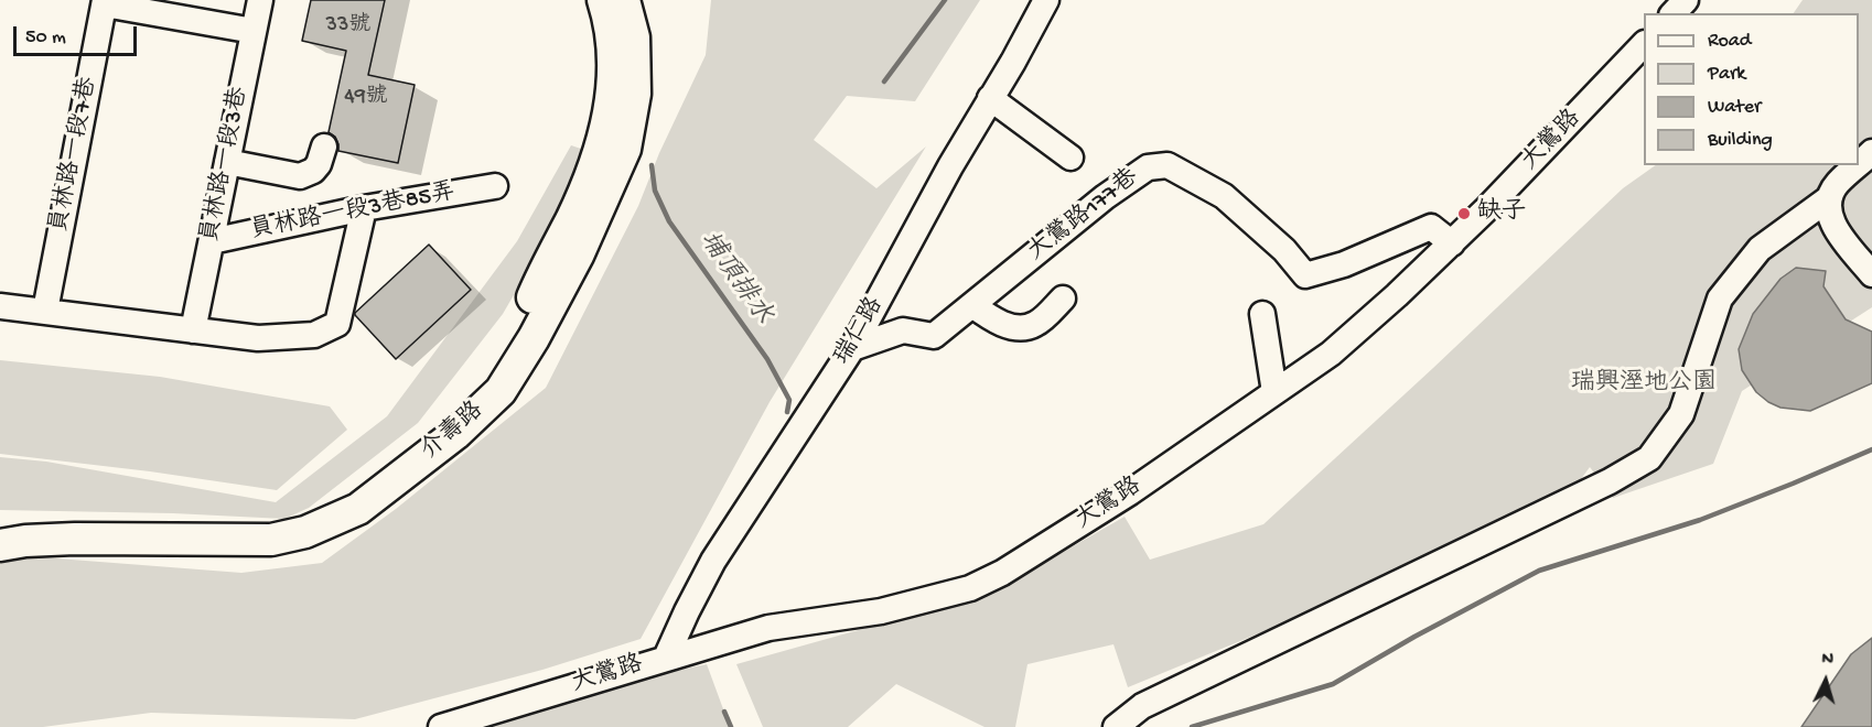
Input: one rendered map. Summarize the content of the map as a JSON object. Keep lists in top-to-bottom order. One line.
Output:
{"streets":{"main road":["介壽路"],"street":["大鶯路","員林路一段7巷","員林路一段3巷","員林路一段3巷85弄","大鶯路177巷","瑞仁路"]},"crossings":[["大鶯路","大鶯路177巷"],["大鶯路","瑞仁路"],["員林路一段3巷","員林路一段3巷85弄"],["大鶯路177巷","瑞仁路"]],"water":["埔頂排水"],"parks":["瑞興溼地公園"],"places":["缺子"],"house_numbers":["33號","49號"],"legend":["Road","Park","Water","Building"],"scale_bar":"50 m","north":"top"}
